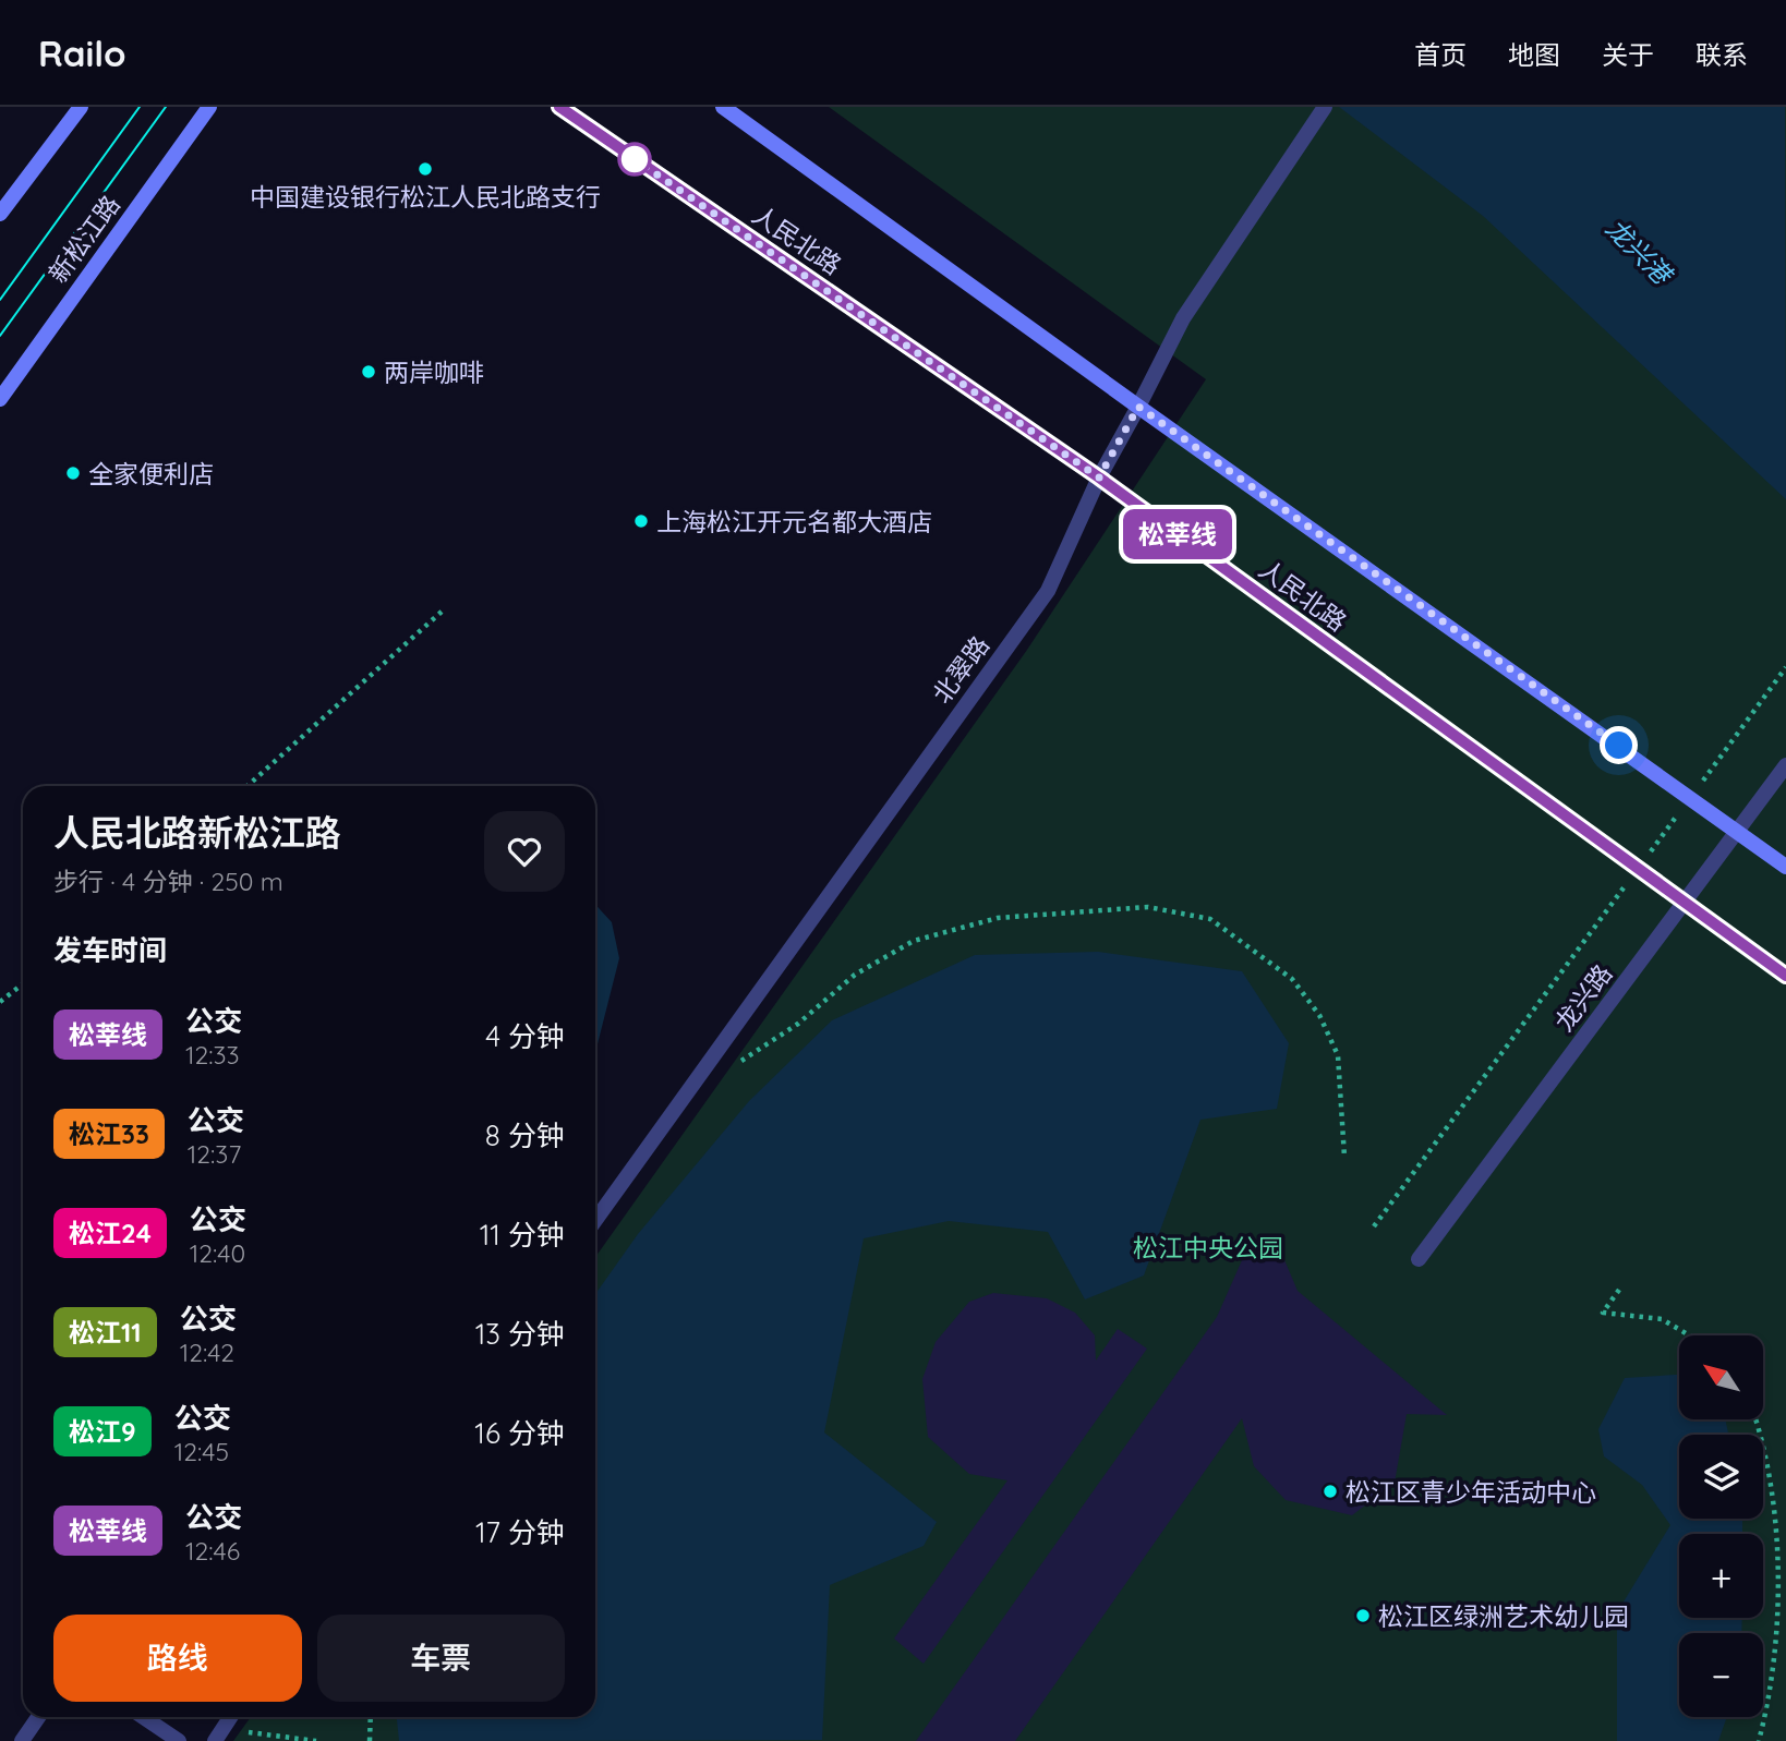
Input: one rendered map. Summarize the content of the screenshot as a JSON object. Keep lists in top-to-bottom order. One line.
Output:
{"streets":{"main road":["新松江路","人民北路"],"street":["北翠路","龙兴路"]},"crossings":[["人民北路","北翠路"],["人民北路","龙兴路"]],"water":["龙兴港"],"parks":["松江中央公园"],"places":["中国建设银行松江人民北路支行","两岸咖啡","全家便利店","上海松江开元名都大酒店","松江区青少年活动中心","松江区绿洲艺术幼儿园"],"lines":["bus line 松莘线"],"north":"top left","page":{"header":"Railo","nav":["首页","地图","关于","联系"],"on_map":"松莘线","heading":[["人民北路新松江路","步行 · 4 分钟 · 250 m"],"发车时间"],"list":[{"mark":"松莘线","name":"公交","note":"12:33","value":"4 分钟"},{"mark":"松江33","name":"公交","note":"12:37","value":"8 分钟"},{"mark":"松江24","name":"公交","note":"12:40","value":"11 分钟"},{"mark":"松江11","name":"公交","note":"12:42","value":"13 分钟"},{"mark":"松江9","name":"公交","note":"12:45","value":"16 分钟"},{"mark":"松莘线","name":"公交","note":"12:46","value":"17 分钟"}],"map_buttons":["+","−"],"buttons":["路线","车票"]}}
